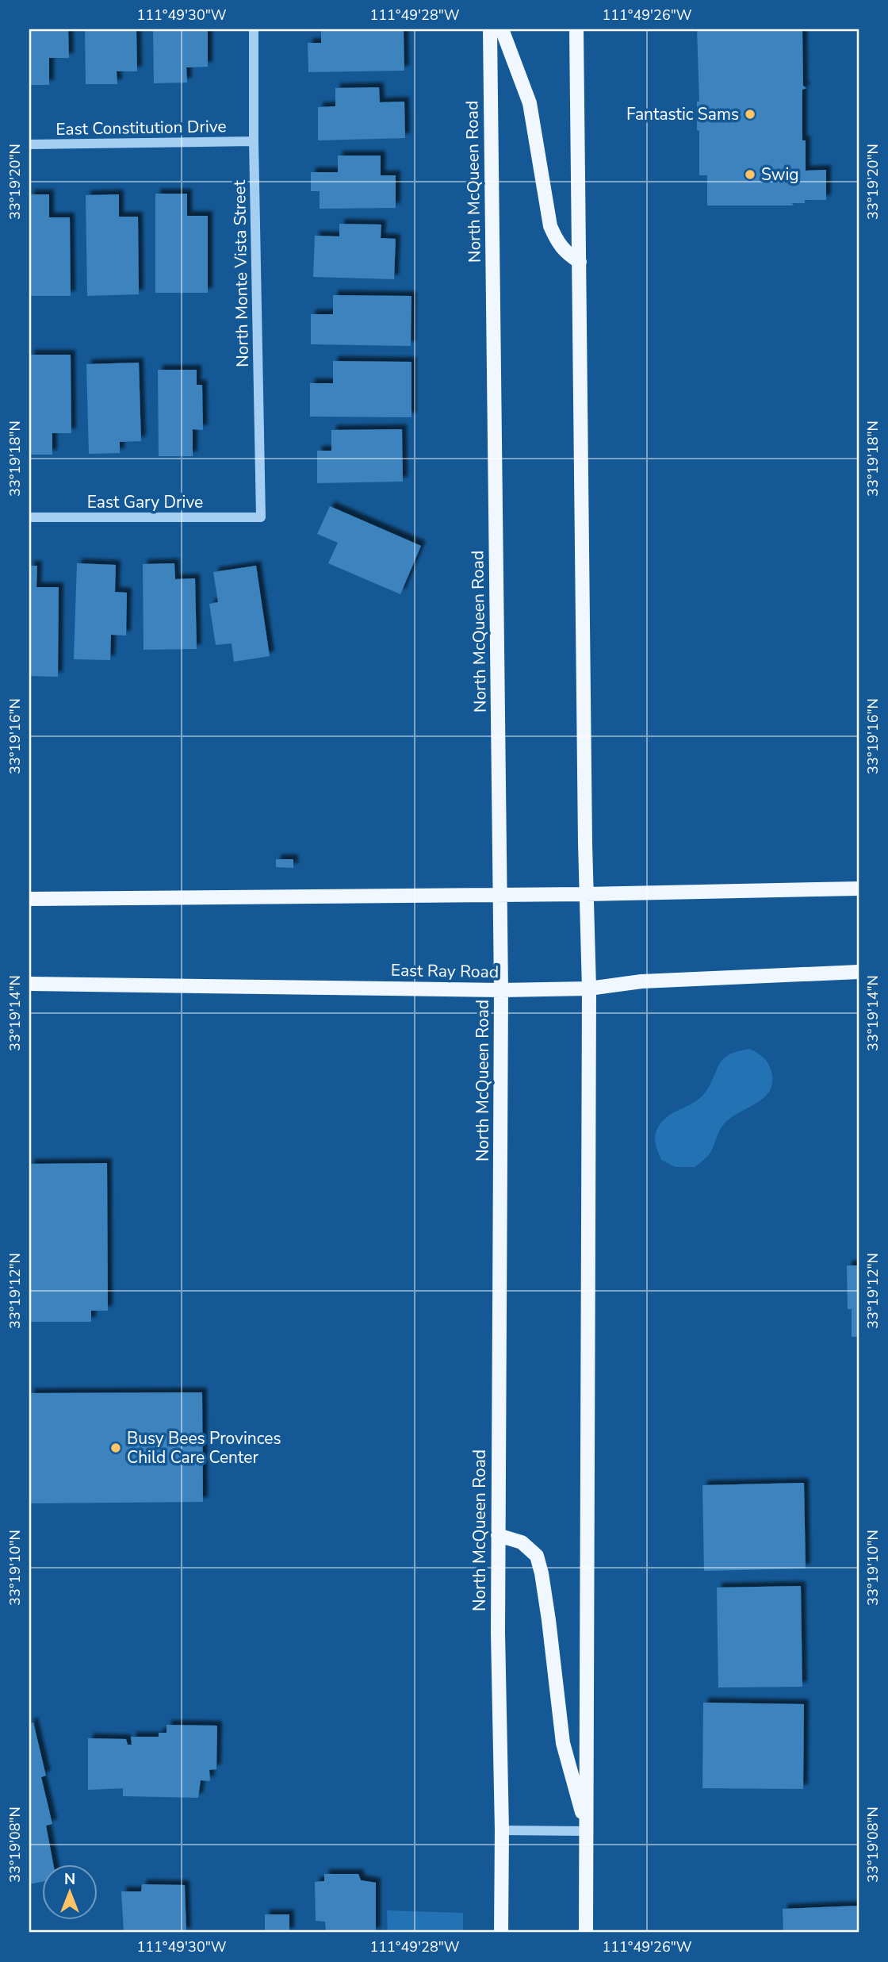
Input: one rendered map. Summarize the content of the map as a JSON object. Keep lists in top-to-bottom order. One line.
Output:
{"streets":{"main road":["North McQueen Road","East Ray Road"],"street":["East Constitution Drive","North Monte Vista Street","East Gary Drive"]},"crossings":[["East Constitution Drive","North Monte Vista Street"],["North McQueen Road","East Ray Road"],["North Monte Vista Street","East Gary Drive"]],"places":["Fantastic Sams","Swig","Busy Bees Provinces Child Care Center"],"north":"top","coordinates":["111°49'30\"W","111°49'28\"W","111°49'26\"W","33°19'20\"N","33°19'18\"N","33°19'16\"N","33°19'14\"N","33°19'12\"N","33°19'10\"N","33°19'08\"N"]}
